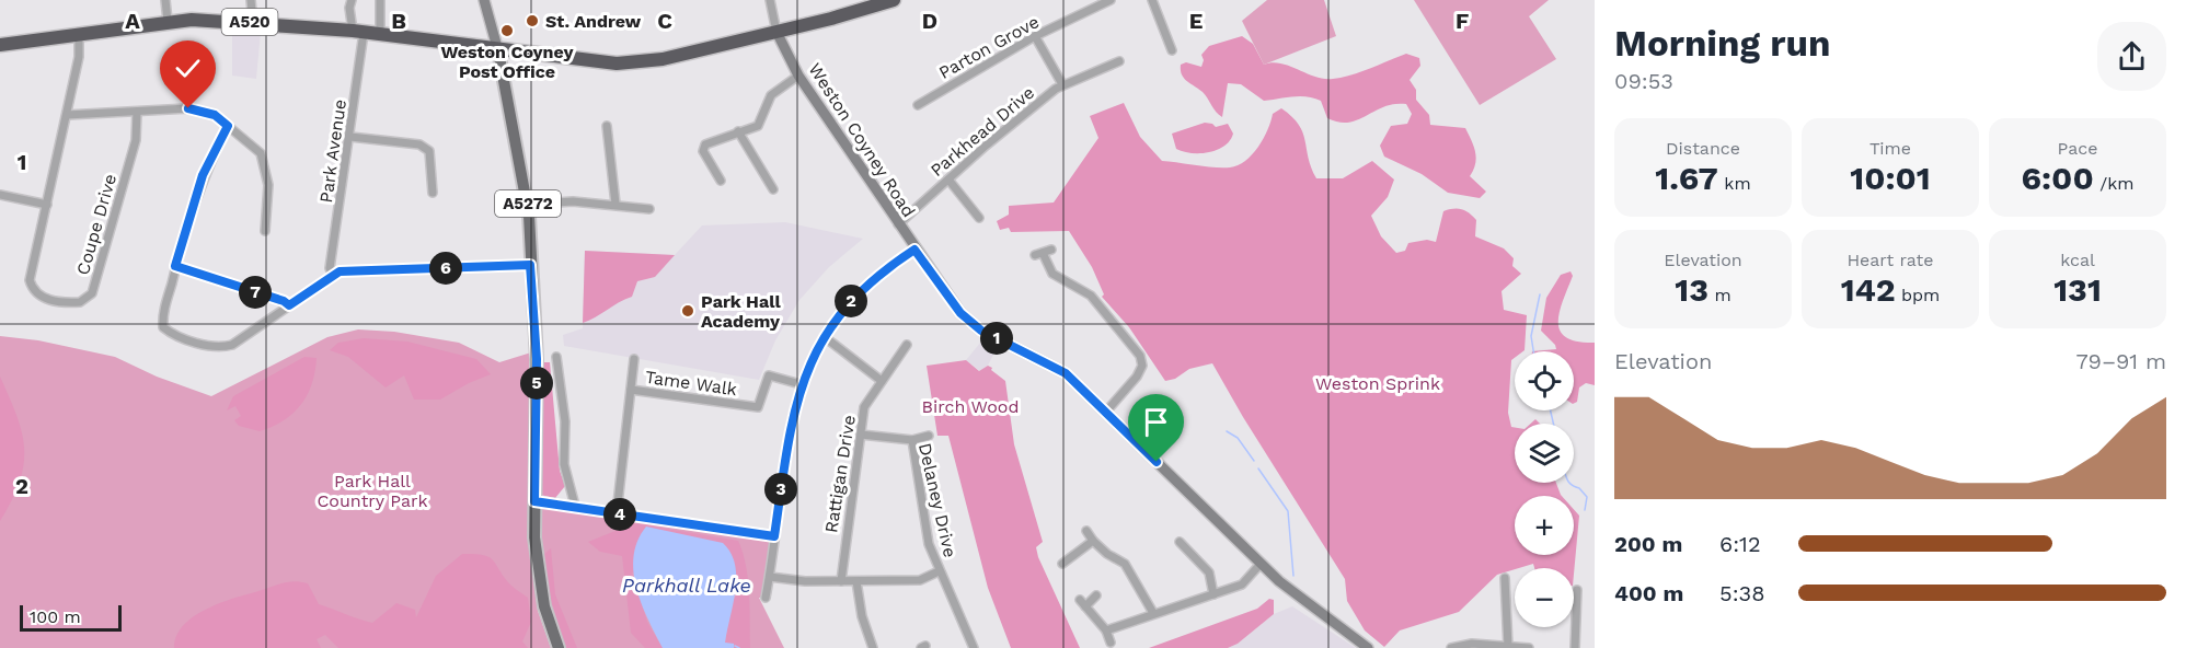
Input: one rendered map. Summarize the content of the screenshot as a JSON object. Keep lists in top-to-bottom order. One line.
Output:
{"streets":{"highway":["A520"],"main road":["A5272"],"street":["Parton Grove","Parkhead Drive","Weston Coyney Road","Park Avenue","Coupe Drive","Tame Walk","Rattigan Drive","Delaney Drive"]},"crossings":[["A520","Weston Coyney Road"],["A520","Park Avenue"],["A520","A5272"],["A520","Coupe Drive"],["Parkhead Drive","Weston Coyney Road"],["Rattigan Drive","Delaney Drive"]],"water":["Parkhall Lake"],"parks":["Weston Sprink","Birch Wood","Park Hall Country Park"],"places":["St. Andrew","Weston Coyney Post Office","Park Hall Academy"],"scale_bar":"100 m","page":{"heading":["Morning run","09:53"],"stats":[["Distance","1.67 km"],["Time","10:01"],["Pace","6:00 /km"],["Elevation","13 m"],["Heart rate","142 bpm"],["kcal","131"]],"pins":["6","7","2","1","5","3","4"],"chart":["Elevation","79–91 m"],"map_buttons":["+","−"],"list":[{"name":"200 m","note":"6:12"},{"name":"400 m","note":"5:38"}],"scale":"100 m"},"grid":{"columns":["A","B","C","D","E","F"],"rows":["1","2"]}}
